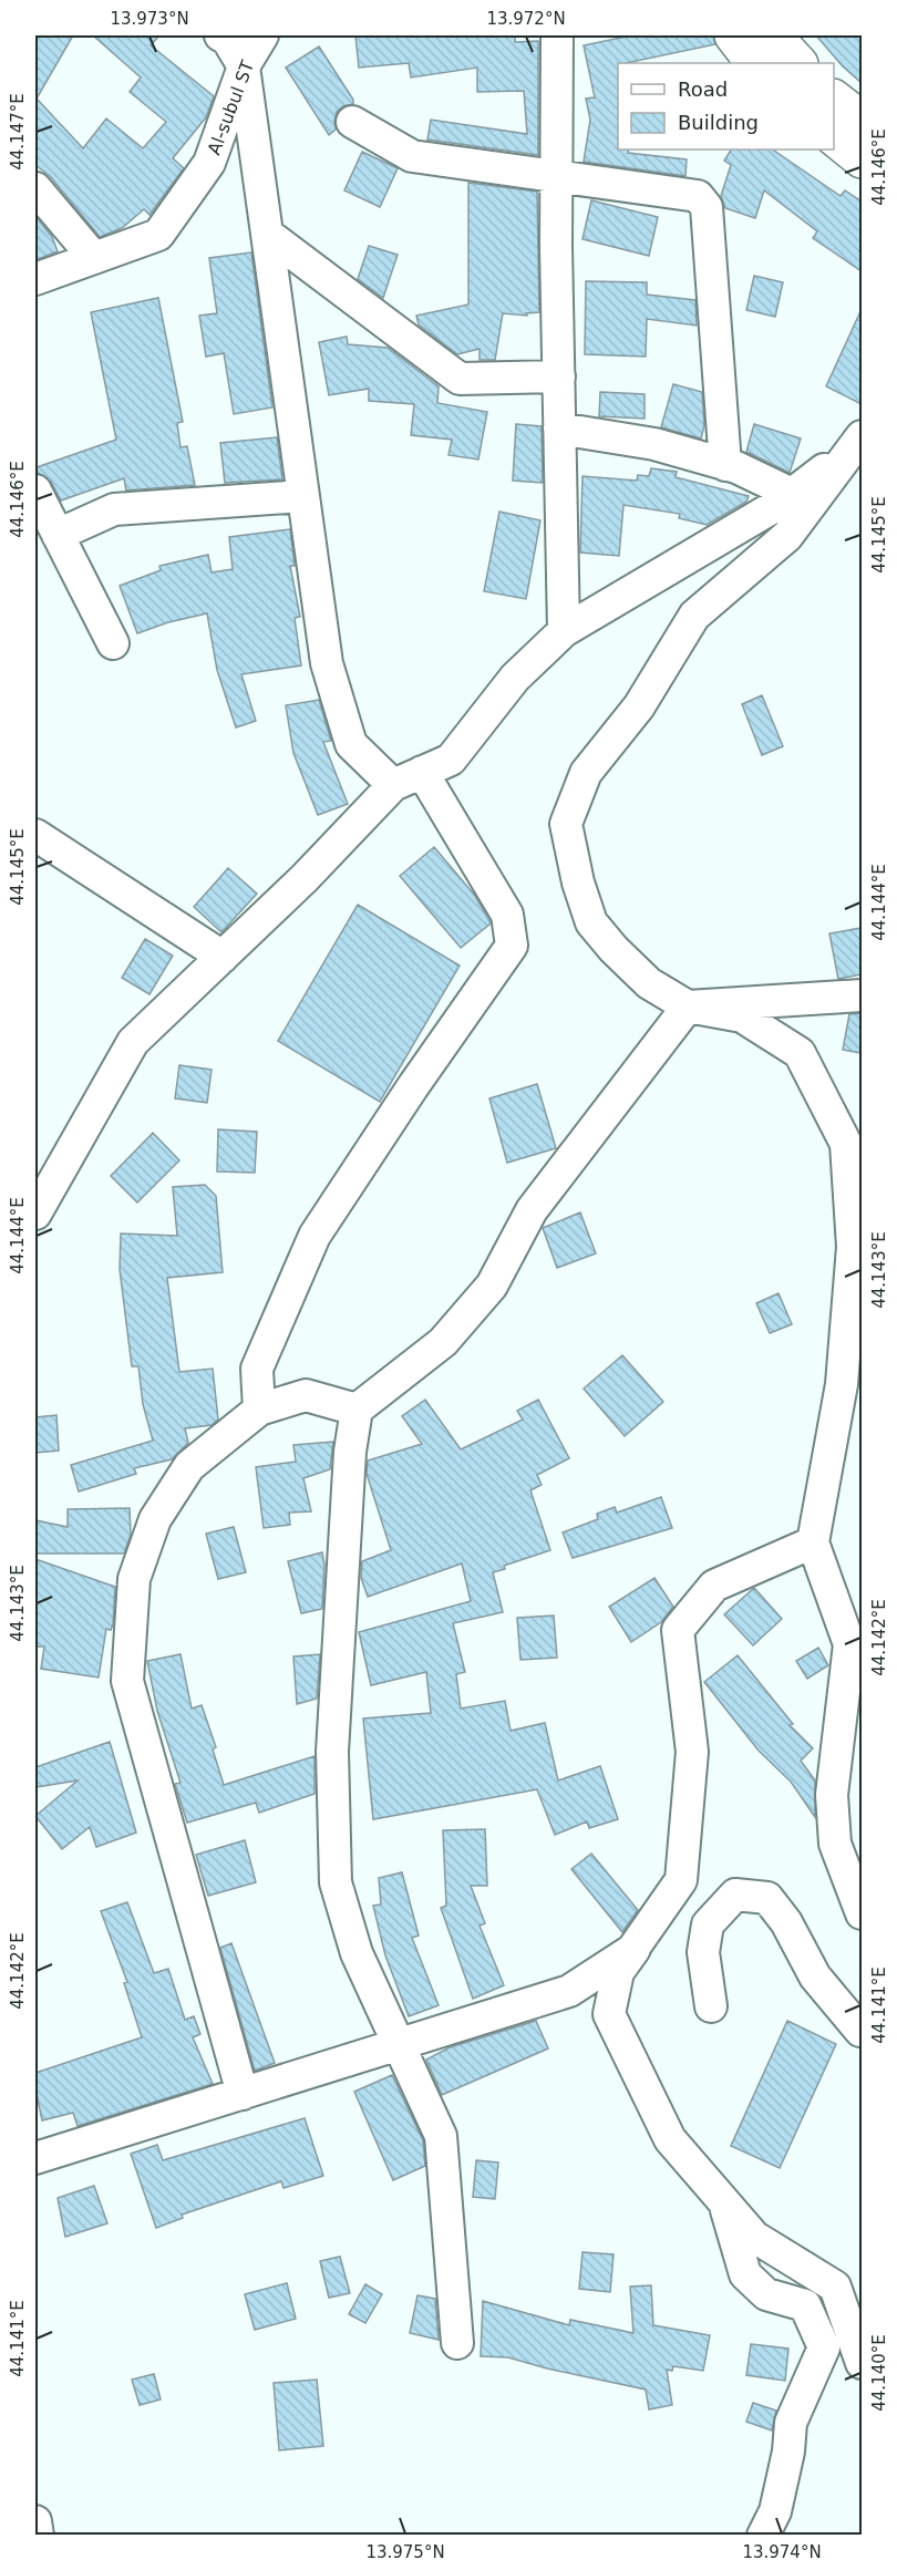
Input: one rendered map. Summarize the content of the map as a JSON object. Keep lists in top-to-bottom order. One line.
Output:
{"streets":{"street":["Al-subul ST"]},"legend":["Road","Building"],"coordinates":["13.973°N","13.972°N","44.147°E","44.146°E","44.145°E","44.144°E","44.143°E","44.142°E","44.141°E","44.140°E","13.975°N","13.974°N"]}
